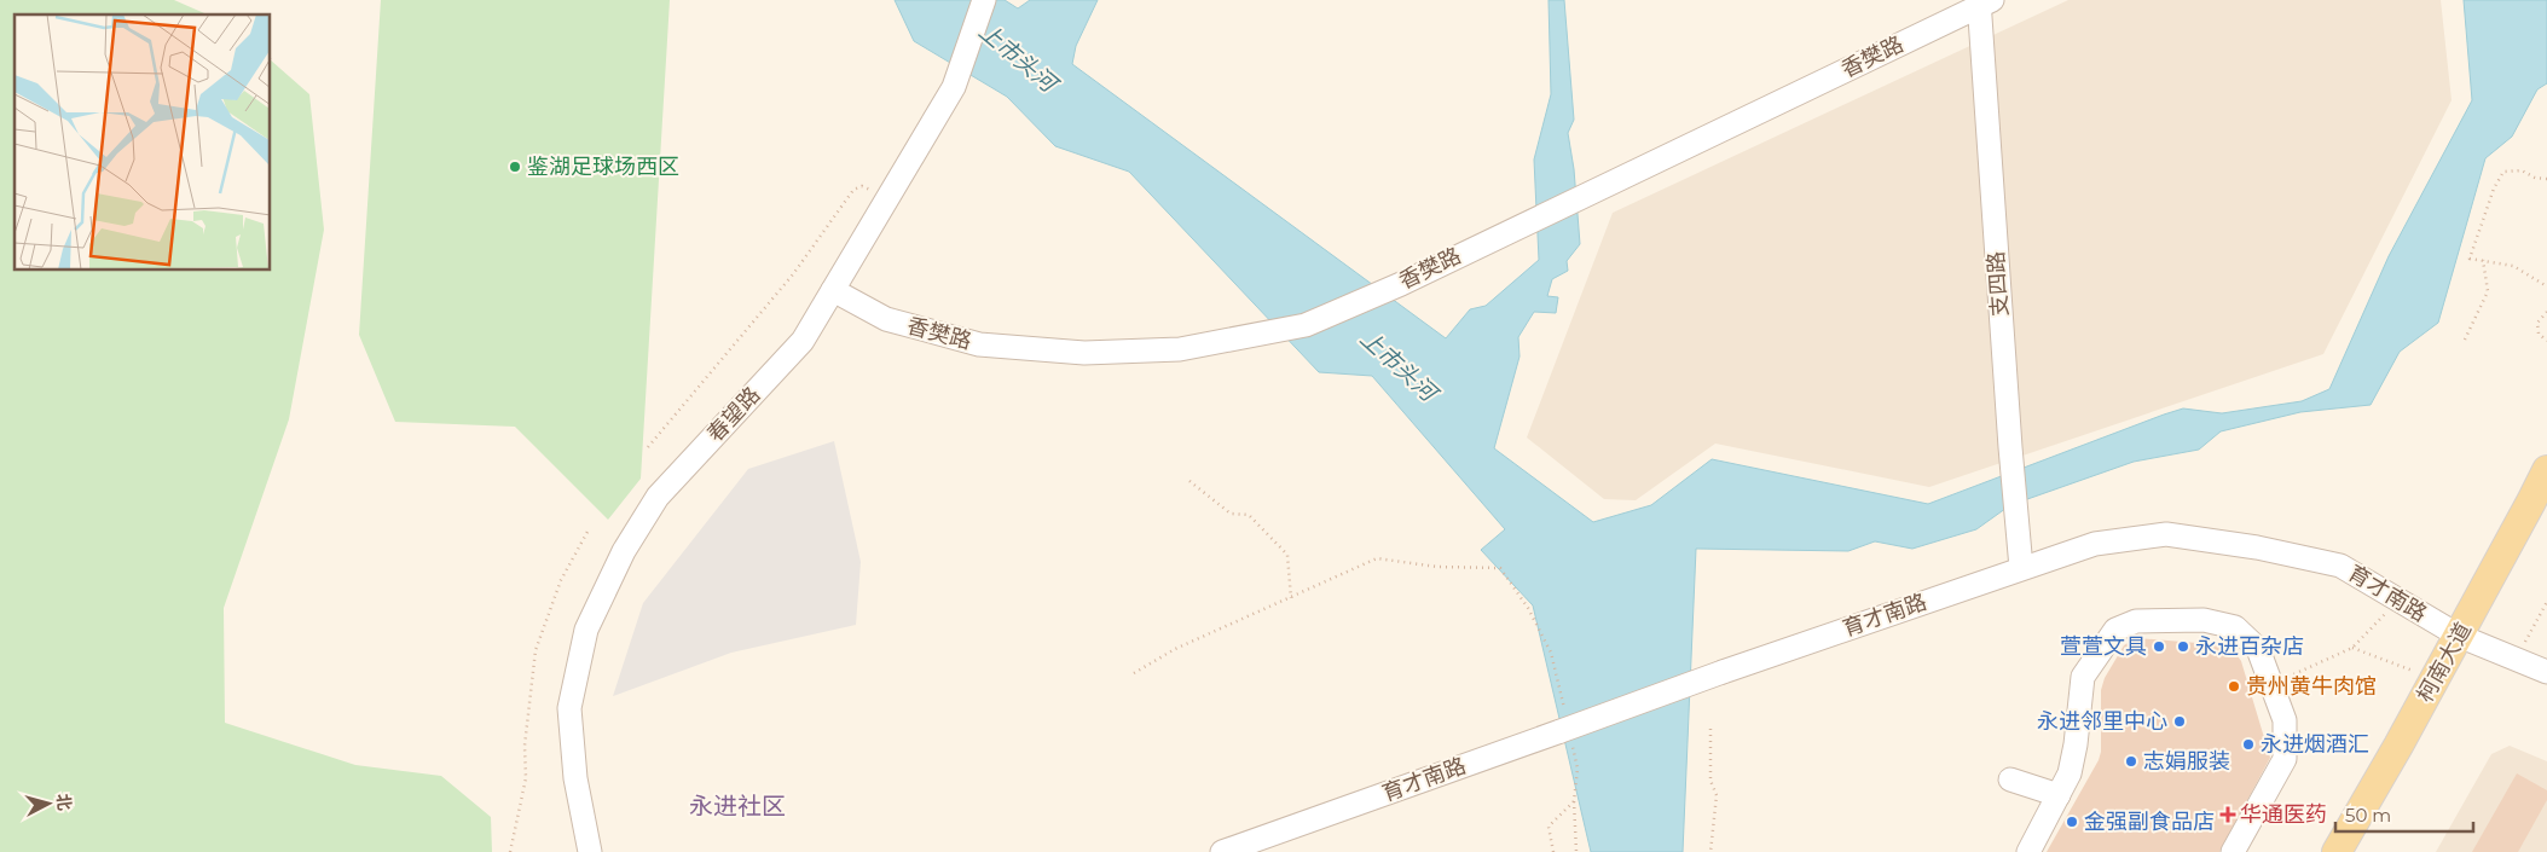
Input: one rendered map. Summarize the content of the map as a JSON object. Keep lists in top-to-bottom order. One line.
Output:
{"streets":{"main road":["柯南大道"],"street":["香樊路","支四路","春望路","育才南路"]},"crossings":[["香樊路","支四路"],["香樊路","春望路"],["支四路","育才南路"],["育才南路","柯南大道"]],"districts":["永进社区"],"water":["上市头河"],"places":{"other":["鉴湖足球场西区","萱萱文具","永进百杂店","贵州黄牛肉馆","永进邻里中心","永进烟酒汇","志娟服装","金强副食品店"],"health":["华通医药"]},"scale_bar":"50 m","north":"right"}
